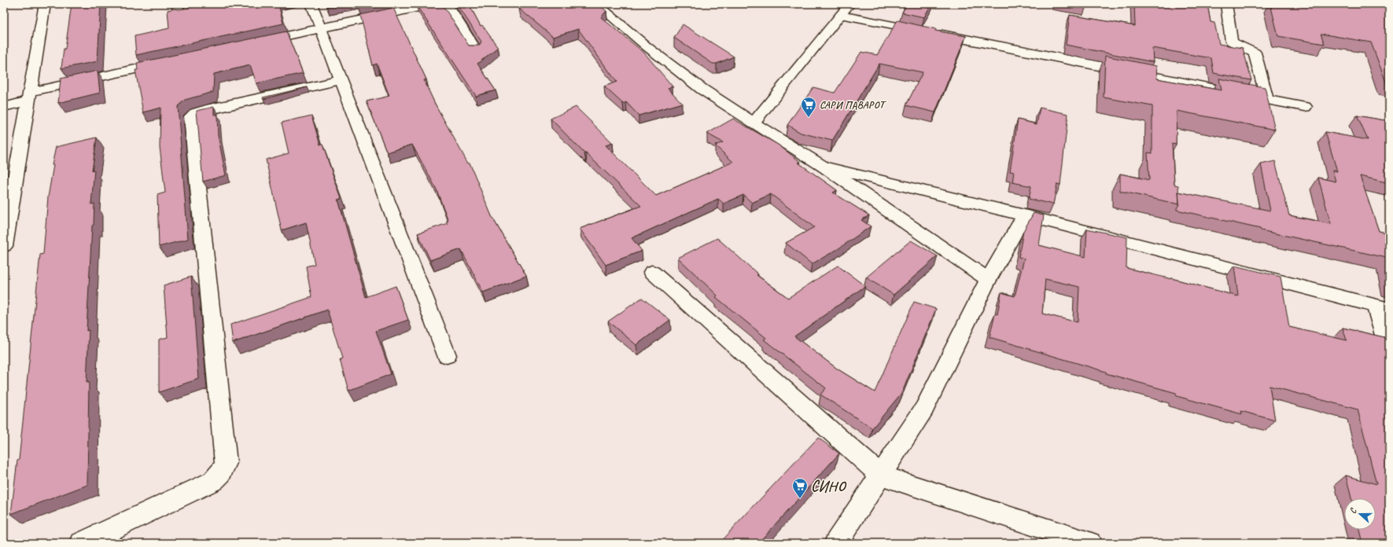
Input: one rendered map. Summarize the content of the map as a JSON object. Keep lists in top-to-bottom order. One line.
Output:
{"places":{"supermarket":["САРИ ПАВАРОТ","СИНО"]},"north":"left"}
